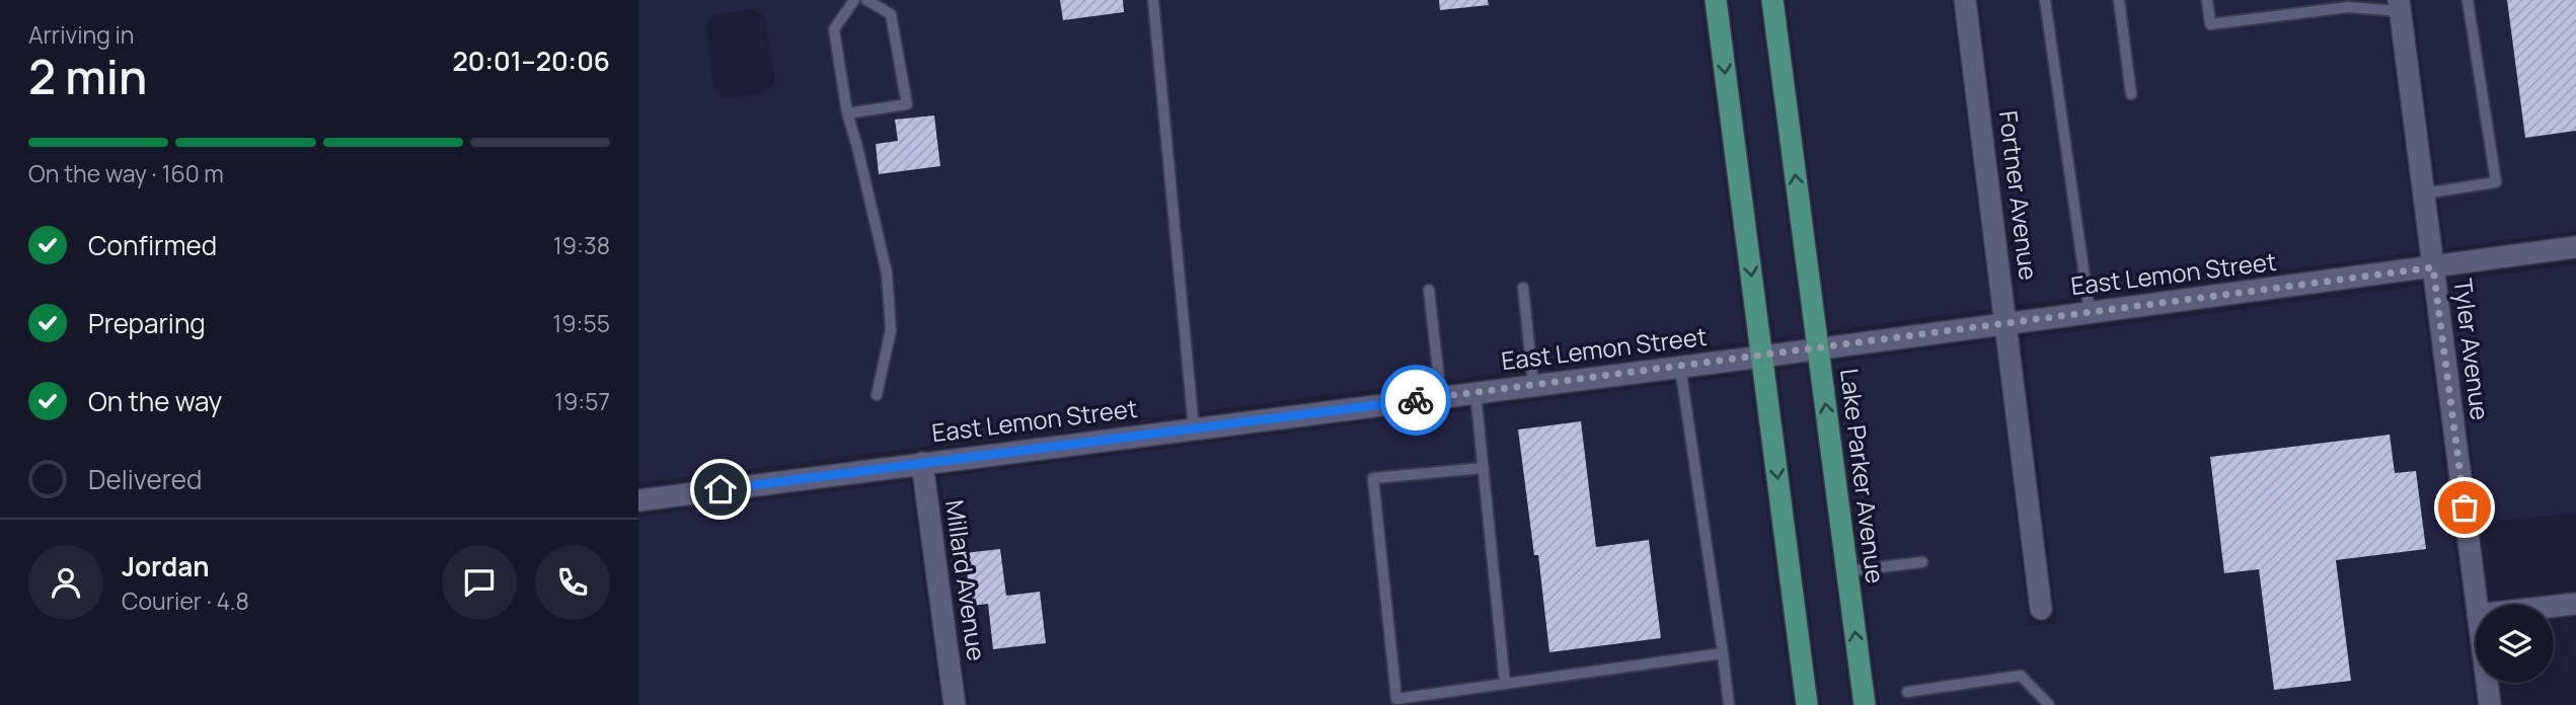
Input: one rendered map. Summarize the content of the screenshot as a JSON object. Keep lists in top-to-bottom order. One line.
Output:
{"streets":{"main road":["Lake Parker Avenue"],"street":["Fortner Avenue","East Lemon Street","Tyler Avenue","Millard Avenue"]},"crossings":[["Fortner Avenue","East Lemon Street"],["East Lemon Street","Tyler Avenue"],["East Lemon Street","Lake Parker Avenue"],["East Lemon Street","Millard Avenue"]],"page":{"heading":["2 min","Arriving in","20:01–20:06"],"panel":["Jordan","Courier · 4.8"],"bar":"On the way · 160 m","list":[["Confirmed","19:38"],["Preparing","19:55"],["On the way","19:57"],"Delivered"]}}
